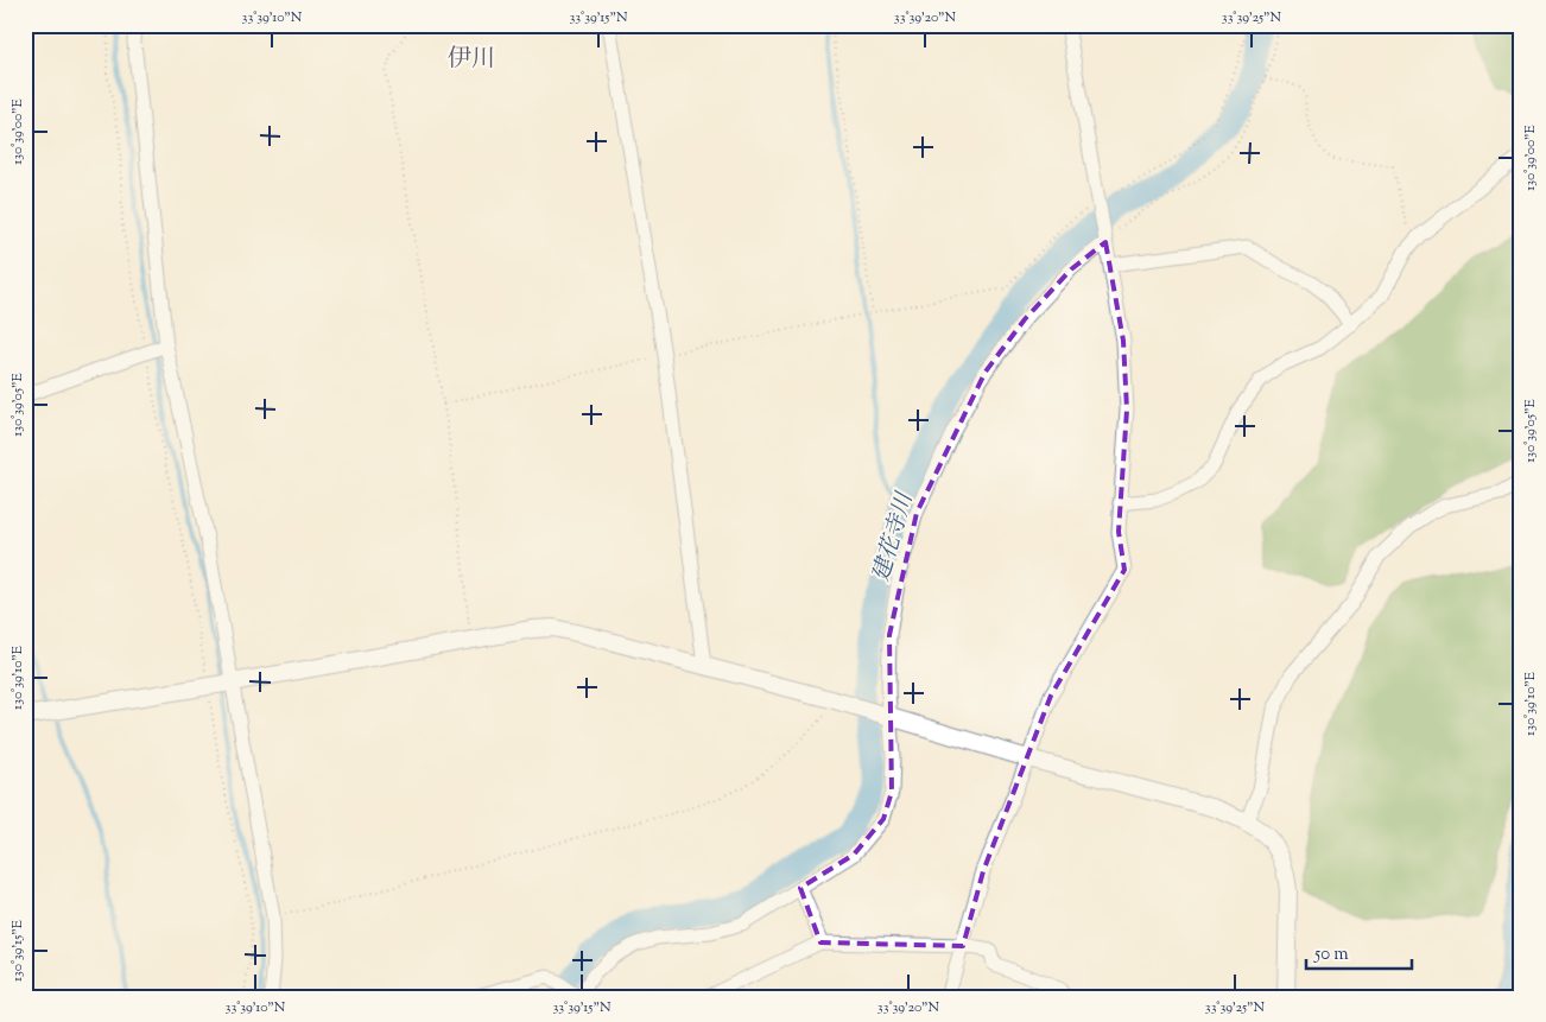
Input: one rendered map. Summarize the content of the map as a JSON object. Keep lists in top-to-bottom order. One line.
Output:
{"districts":["伊川"],"water":["建花寺川"],"scale_bar":"50 m","coordinates":["33°39'10\"N","33°39'15\"N","33°39'20\"N","33°39'25\"N","130°39'00\"E","130°39'05\"E","130°39'10\"E","130°39'15\"E"]}
